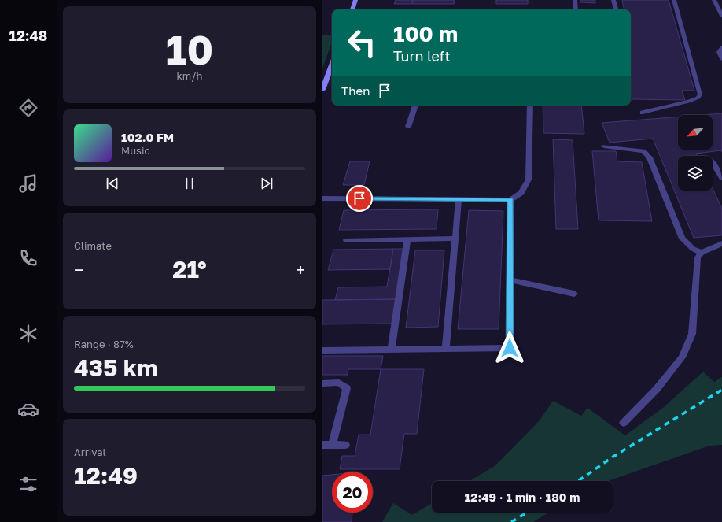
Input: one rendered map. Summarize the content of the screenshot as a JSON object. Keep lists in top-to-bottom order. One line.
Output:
{"north":"bottom left","page":{"tabs":"12:48","tile":[["10","km/h"],"Climate",["Range · 87%","435 km"],["Arrival","12:49"]],"turn":["100 m","Turn left"],"then":"Then","song":["102.0 FM","Music"],"heat":["−","21°","+"],"limit":"20","trip":"12:49 · 1 min · 180 m"}}
